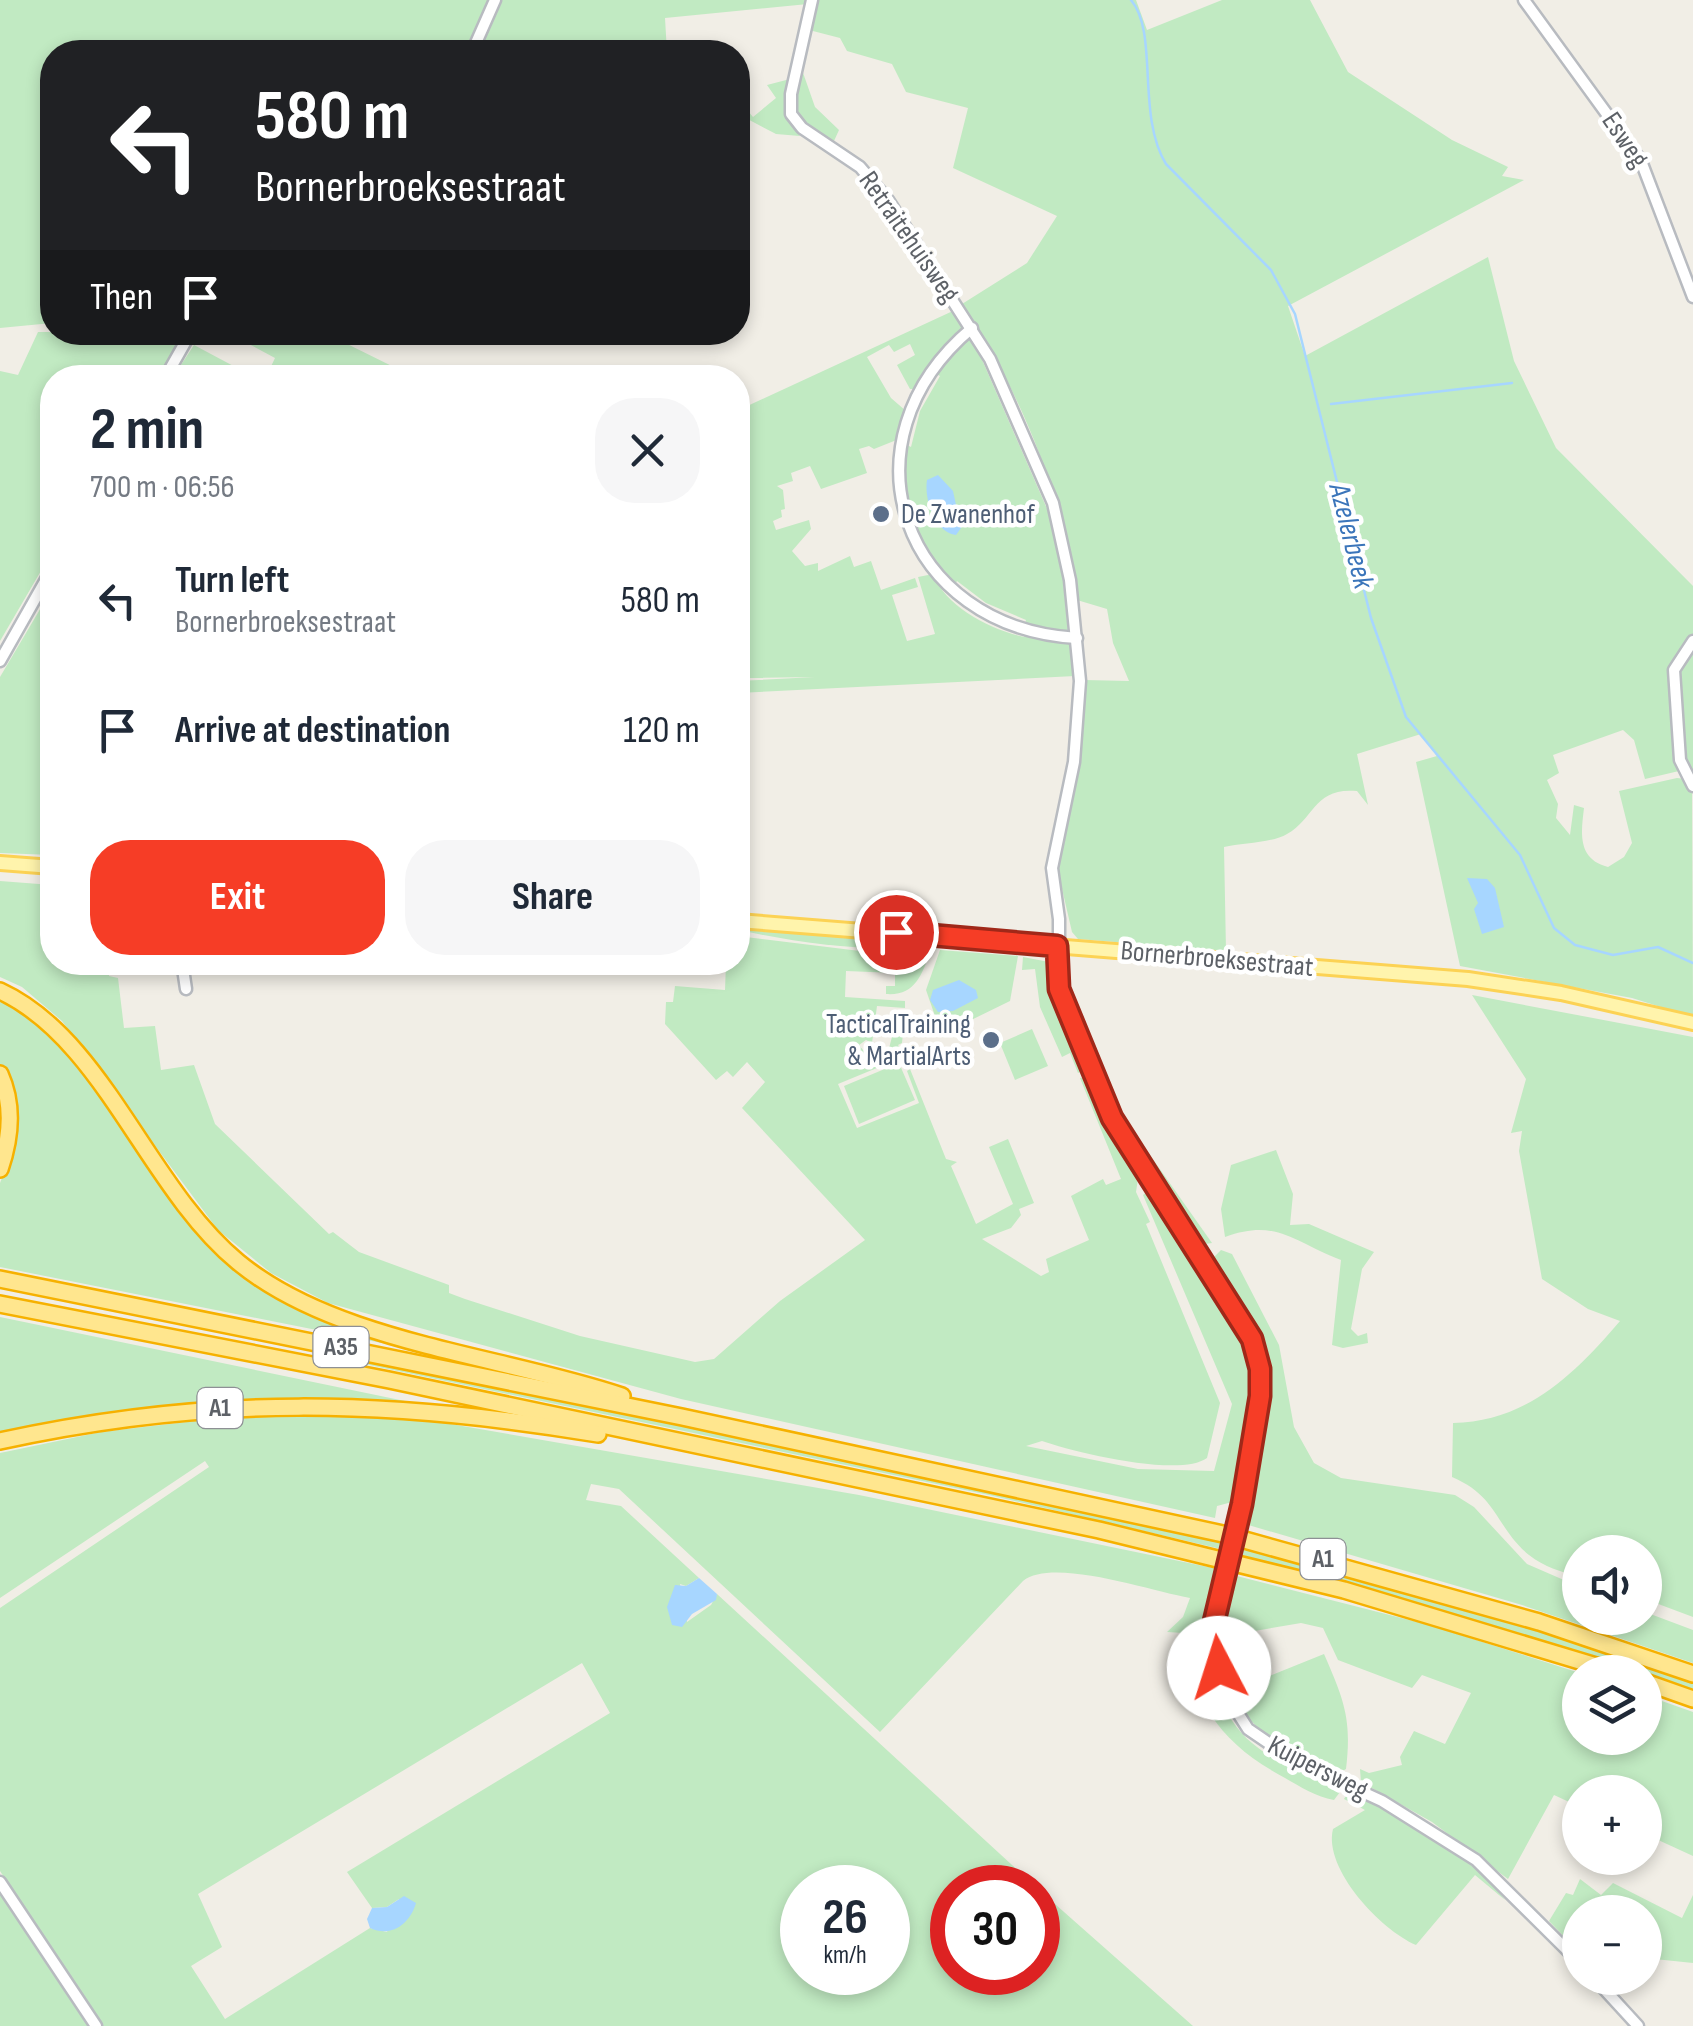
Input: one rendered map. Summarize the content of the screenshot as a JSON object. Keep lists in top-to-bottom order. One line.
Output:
{"streets":{"highway":["A35","A1"],"main road":["Bornerbroeksestraat"],"street":["Esweg","Retraitehuisweg","Kuipersweg"]},"crossings":[["Retraitehuisweg","Bornerbroeksestraat"],["Retraitehuisweg","Kuipersweg"],["Bornerbroeksestraat","Kuipersweg"],["A35","A1"]],"water":["Azelerbeek"],"places":["De Zwanenhof","TacticalTraining & MartialArts"],"page":{"turn":["580 m","Bornerbroeksestraat"],"then":"Then","heading":["2 min","700 m · 06:56"],"list":[{"name":"Turn left","note":"Bornerbroeksestraat","value":"580 m"},{"name":"Arrive at destination","value":"120 m"}],"buttons":["Exit","Share"],"map_buttons":["+","−"],"speed":"26 km/h","limit":"30"}}
